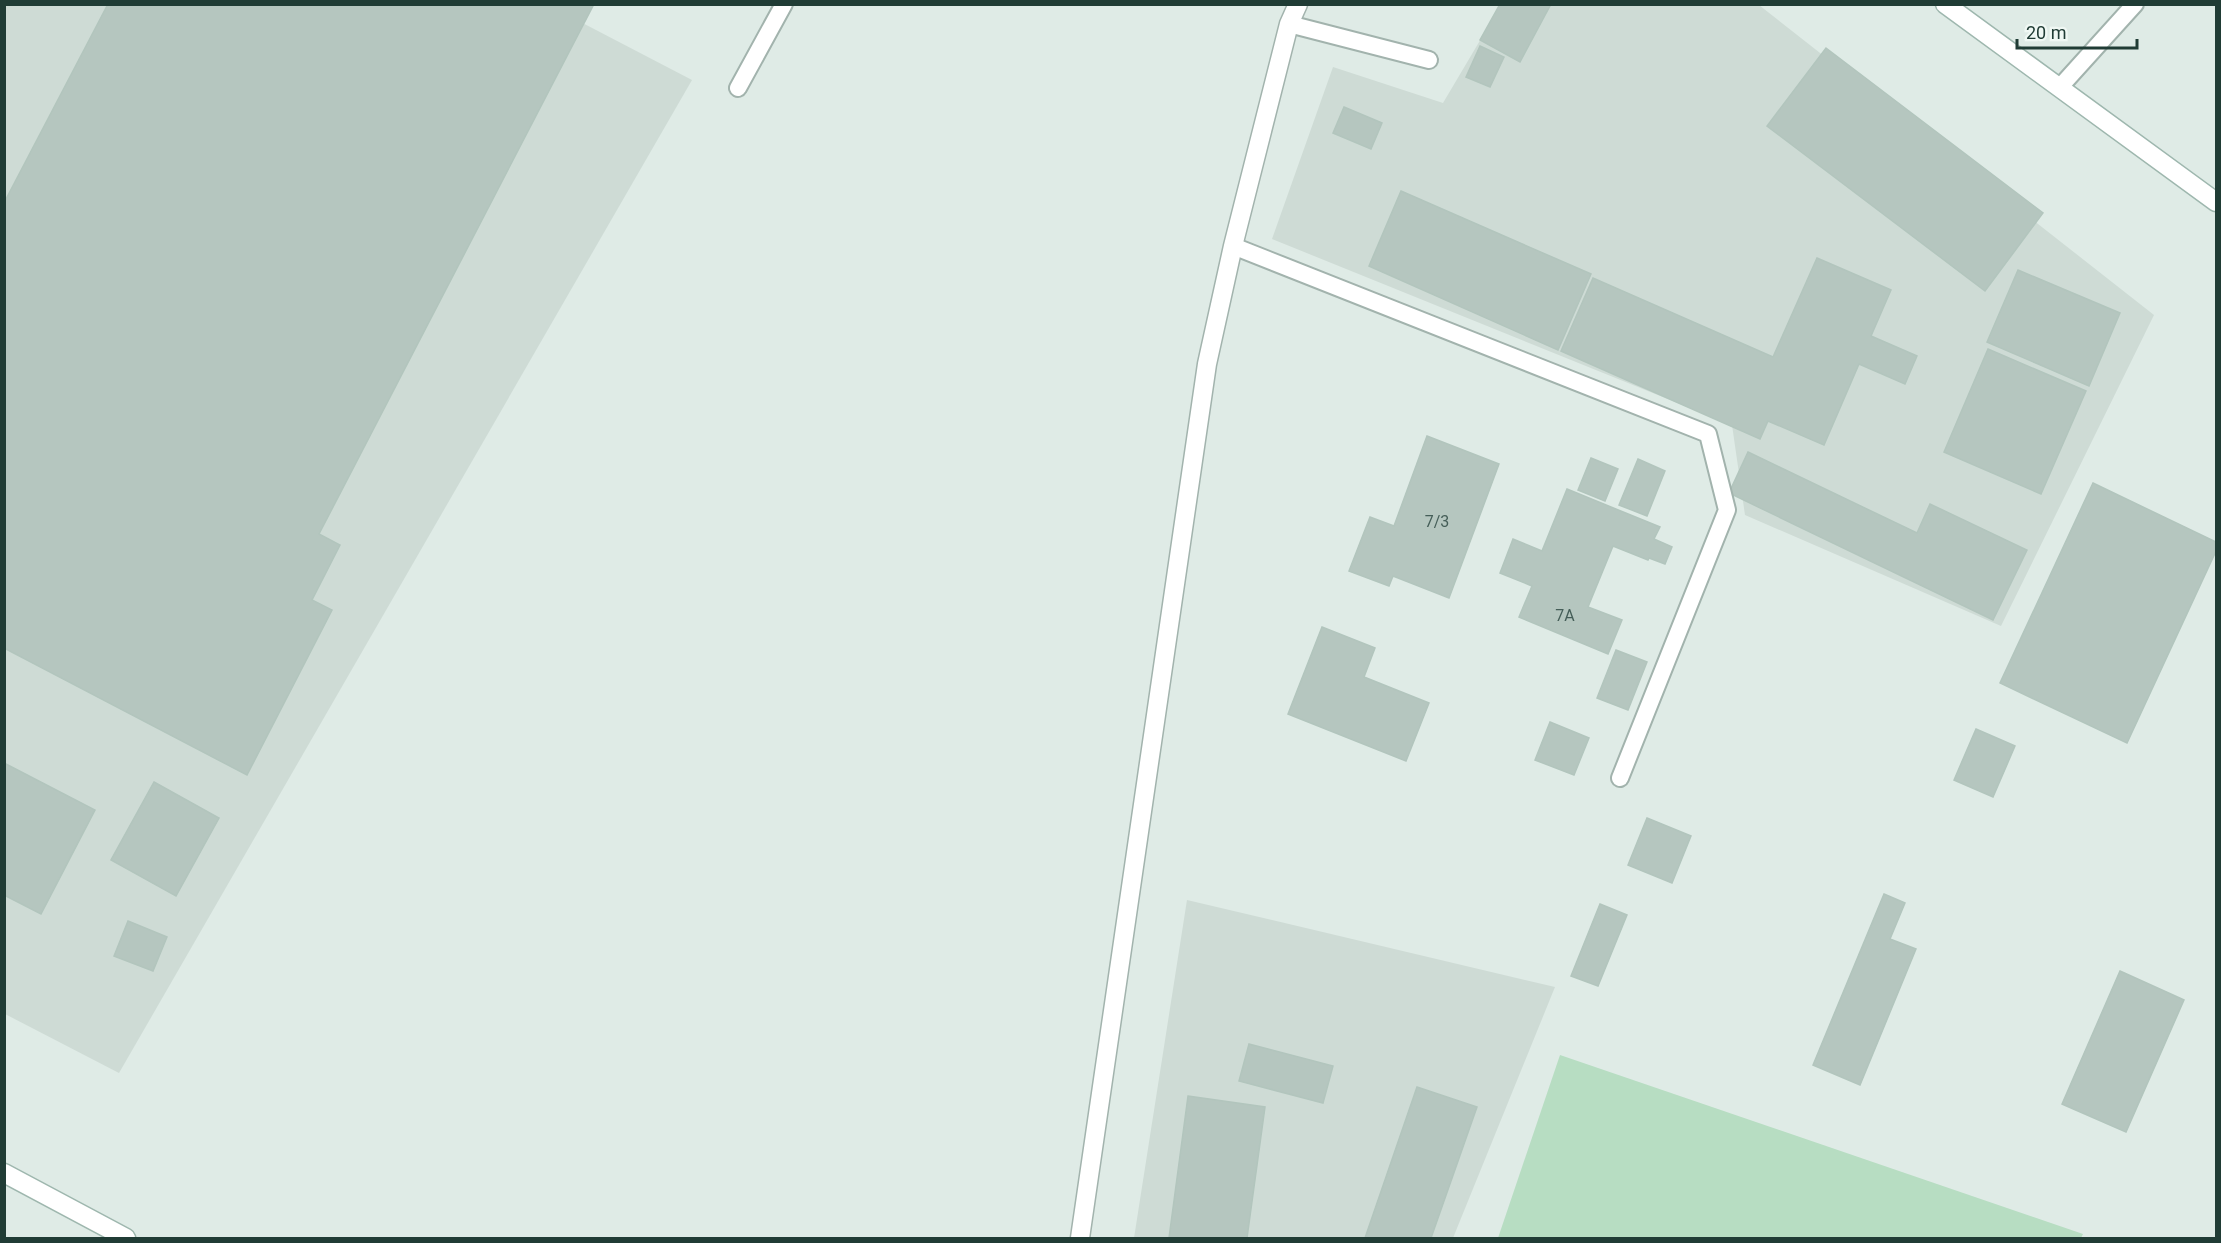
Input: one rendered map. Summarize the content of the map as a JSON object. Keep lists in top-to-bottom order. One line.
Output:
{"house_numbers":["7/3","7А"],"scale_bar":"20 m"}
